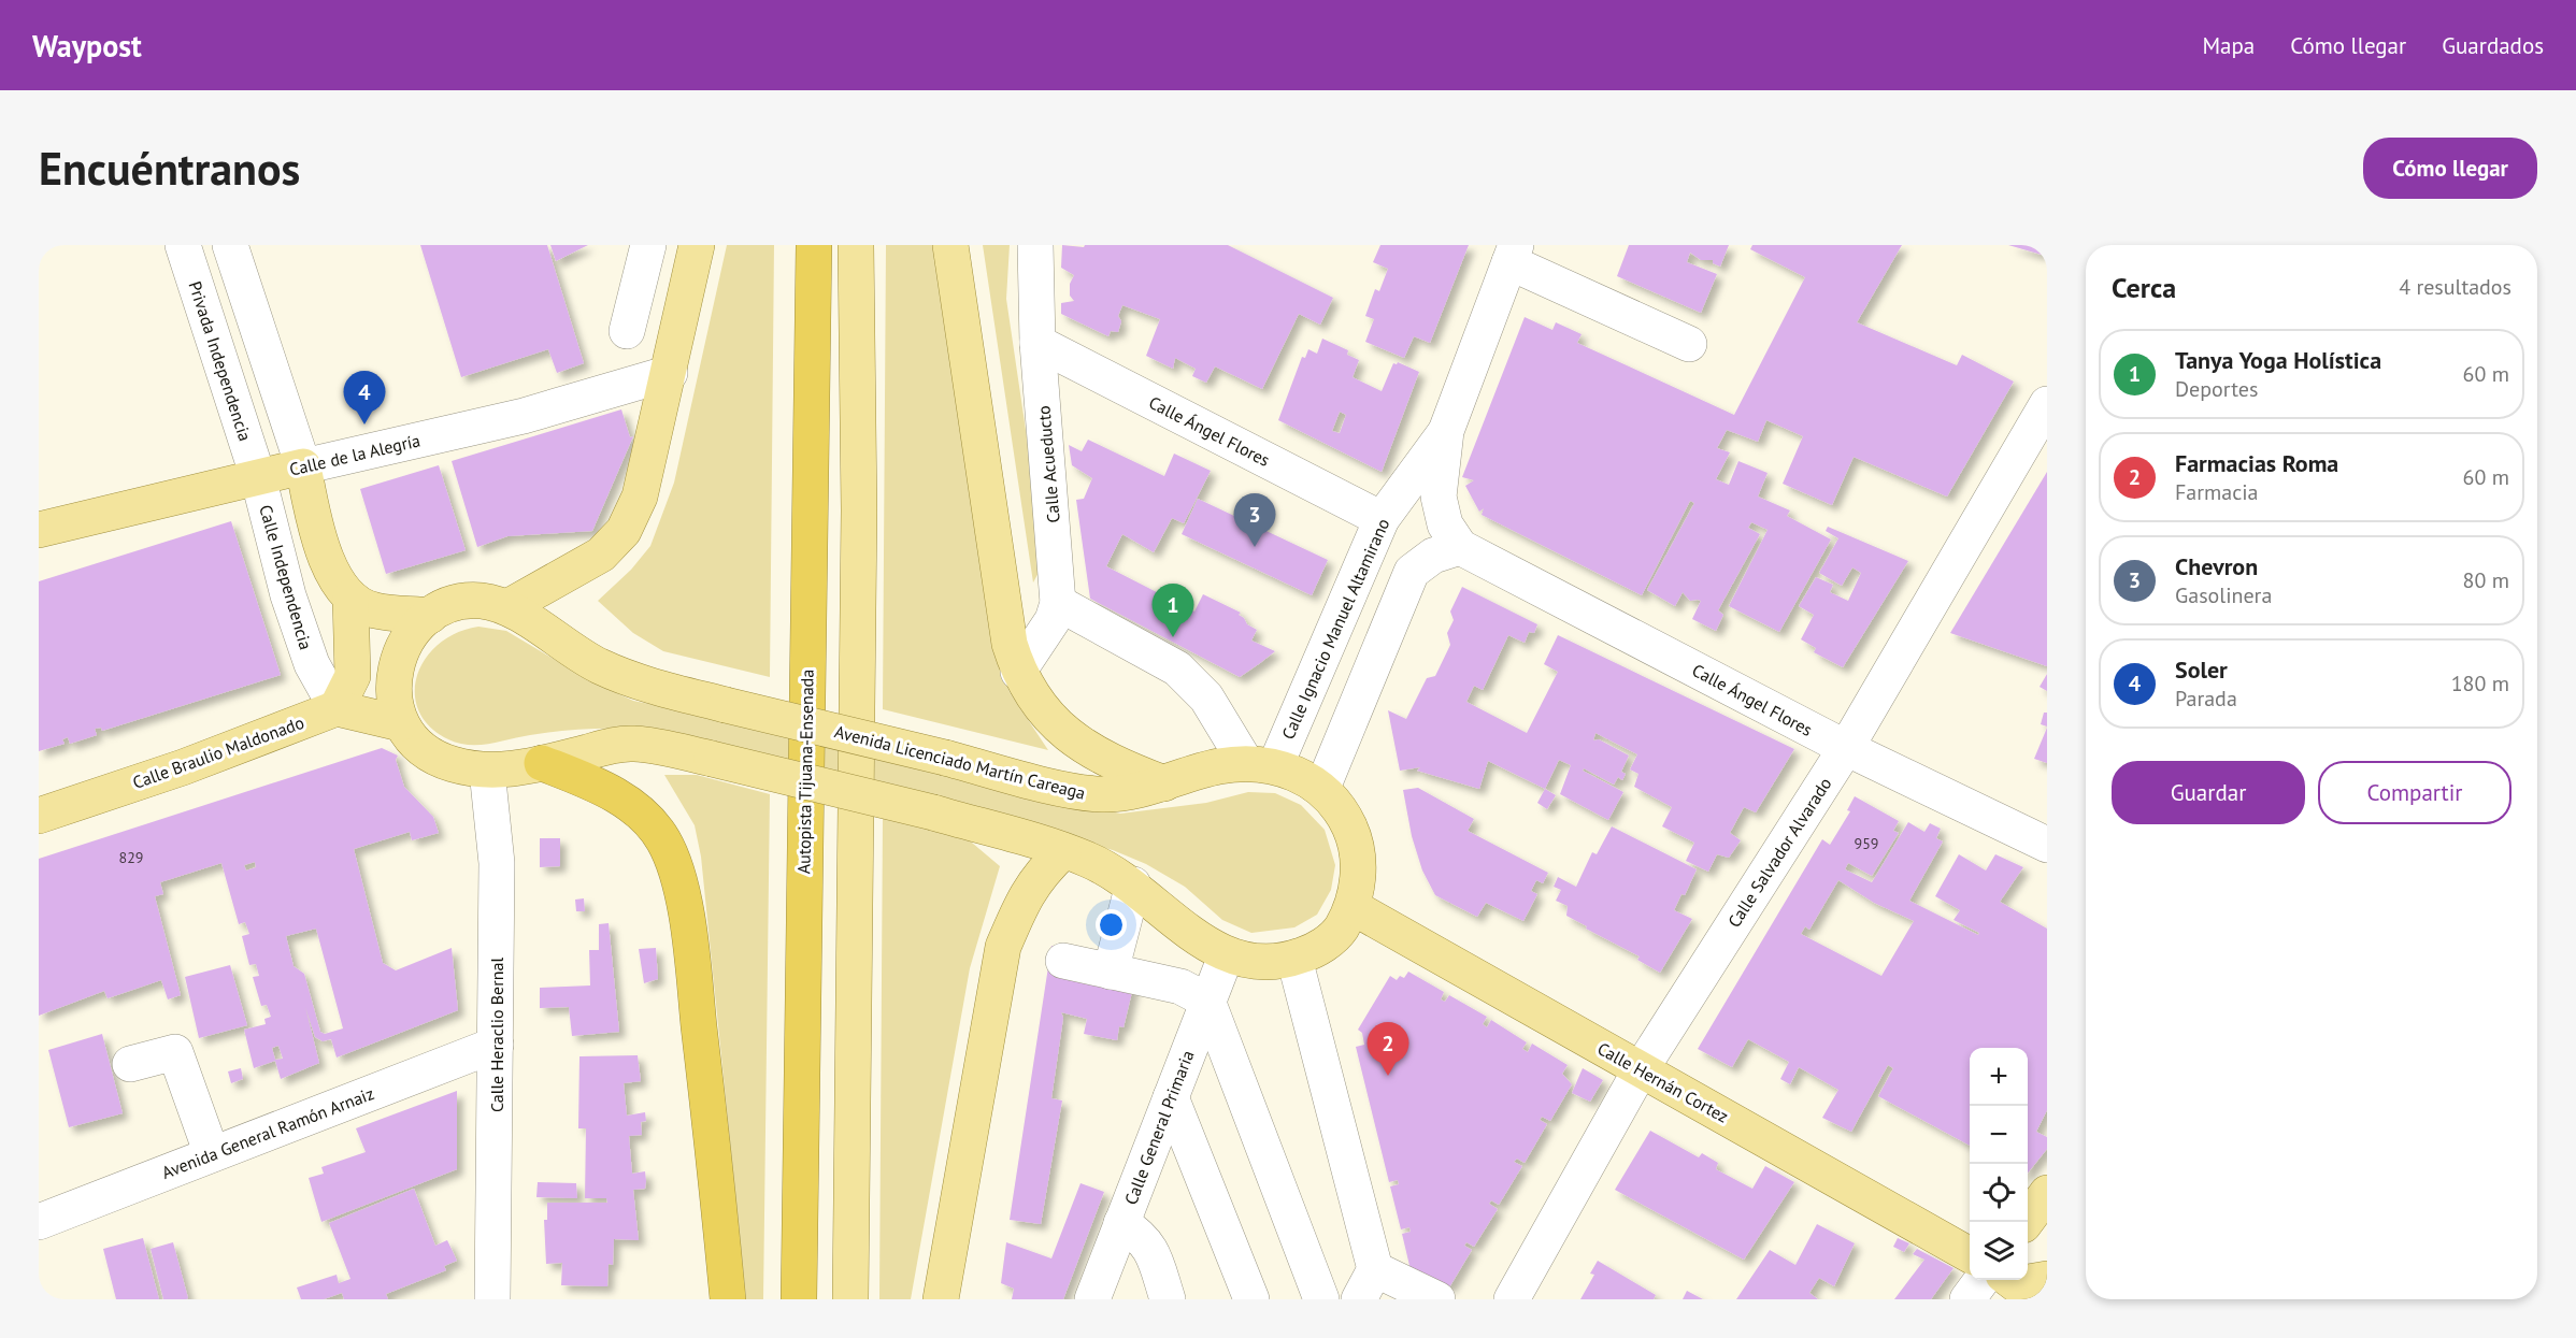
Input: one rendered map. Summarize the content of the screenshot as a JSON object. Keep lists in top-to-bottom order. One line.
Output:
{"streets":{"highway":["Autopista Tijuana-Ensenada"],"main road":["Calle de la Alegría","Calle Braulio Maldonado","Avenida Licenciado Martín Careaga","Calle Hernán Cortez"],"street":["Privada Independencia","Calle Ángel Flores","Calle Acueducto","Calle Independencia","Calle Ignacio Manuel Altamirano","Calle Salvador Alvarado","Calle Heraclio Bernal","Calle General Primaria","Avenida General Ramón Arnaiz"]},"crossings":[["Privada Independencia","Calle de la Alegría"],["Privada Independencia","Calle Independencia"],["Calle Ángel Flores","Calle Acueducto"],["Calle Ángel Flores","Calle Ignacio Manuel Altamirano"],["Calle Ángel Flores","Calle Salvador Alvarado"],["Calle de la Alegría","Calle Independencia"],["Calle Independencia","Calle Braulio Maldonado"],["Calle Ignacio Manuel Altamirano","Avenida Licenciado Martín Careaga"],["Avenida Licenciado Martín Careaga","Calle Heraclio Bernal"],["Avenida Licenciado Martín Careaga","Calle Hernán Cortez"],["Avenida Licenciado Martín Careaga","Calle General Primaria"],["Calle Salvador Alvarado","Calle Hernán Cortez"],["Calle Heraclio Bernal","Avenida General Ramón Arnaiz"]],"house_numbers":["959","829"],"page":{"header":"Waypost","nav":["Mapa","Cómo llegar","Guardados"],"buttons":["Cómo llegar",["Guardar","Compartir"]],"title":"Encuéntranos","heading":["Cerca","4 resultados"],"list":[{"mark":"1","name":"Tanya Yoga Holística","note":"Deportes","value":"60 m"},{"mark":"2","name":"Farmacias Roma","note":"Farmacia","value":"60 m"},{"mark":"3","name":"Chevron","note":"Gasolinera","value":"80 m"},{"mark":"4","name":"Soler","note":"Parada","value":"180 m"}],"pins":["4","3","1","2"],"map_buttons":["+","−"]}}
